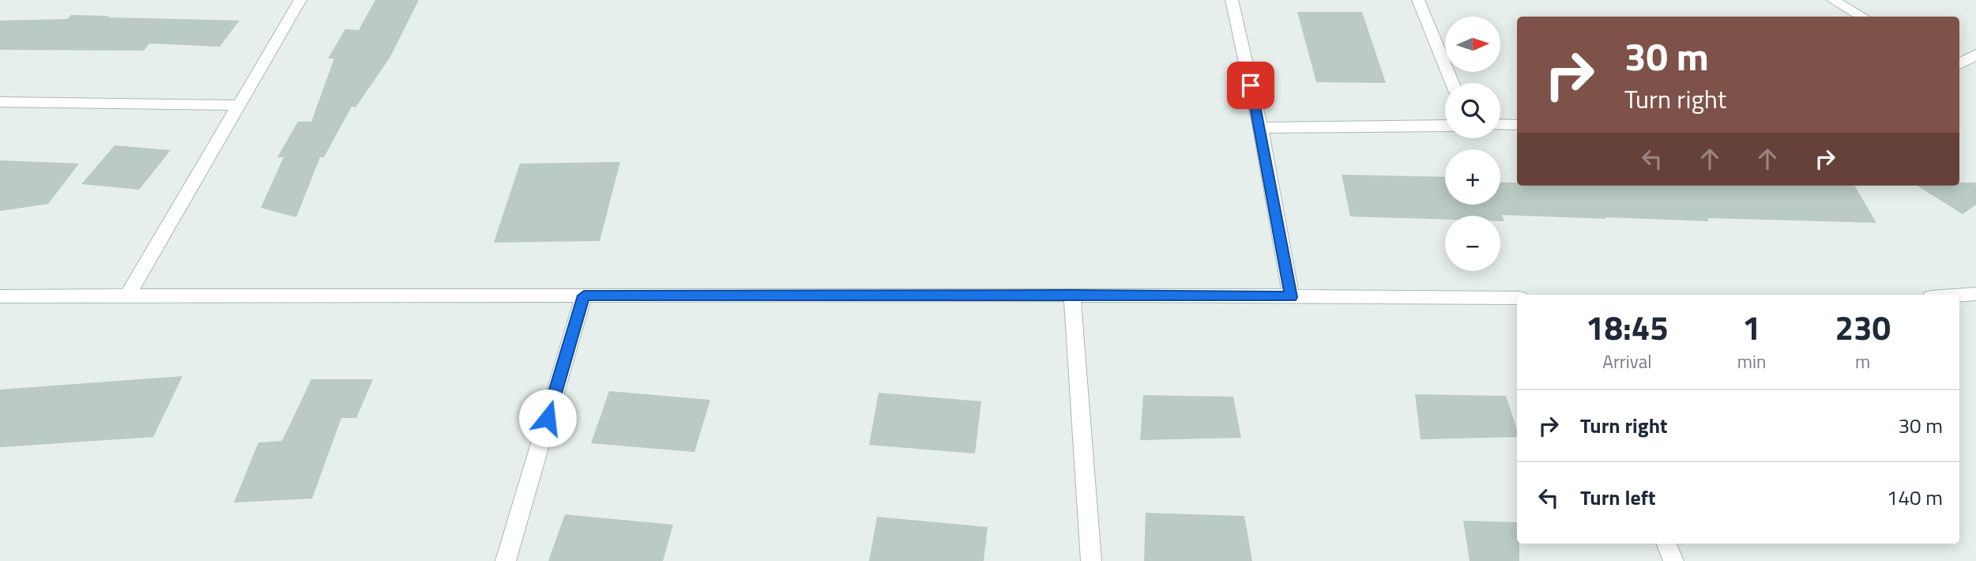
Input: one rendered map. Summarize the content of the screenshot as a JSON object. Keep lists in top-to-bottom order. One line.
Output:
{"north":"right","page":{"map_buttons":["+","−"],"turn":["30 m","Turn right"],"eta":["18:45","Arrival","1","min","230","m"],"list":[{"name":"Turn right","value":"30 m"},{"name":"Turn left","value":"140 m"}]}}
